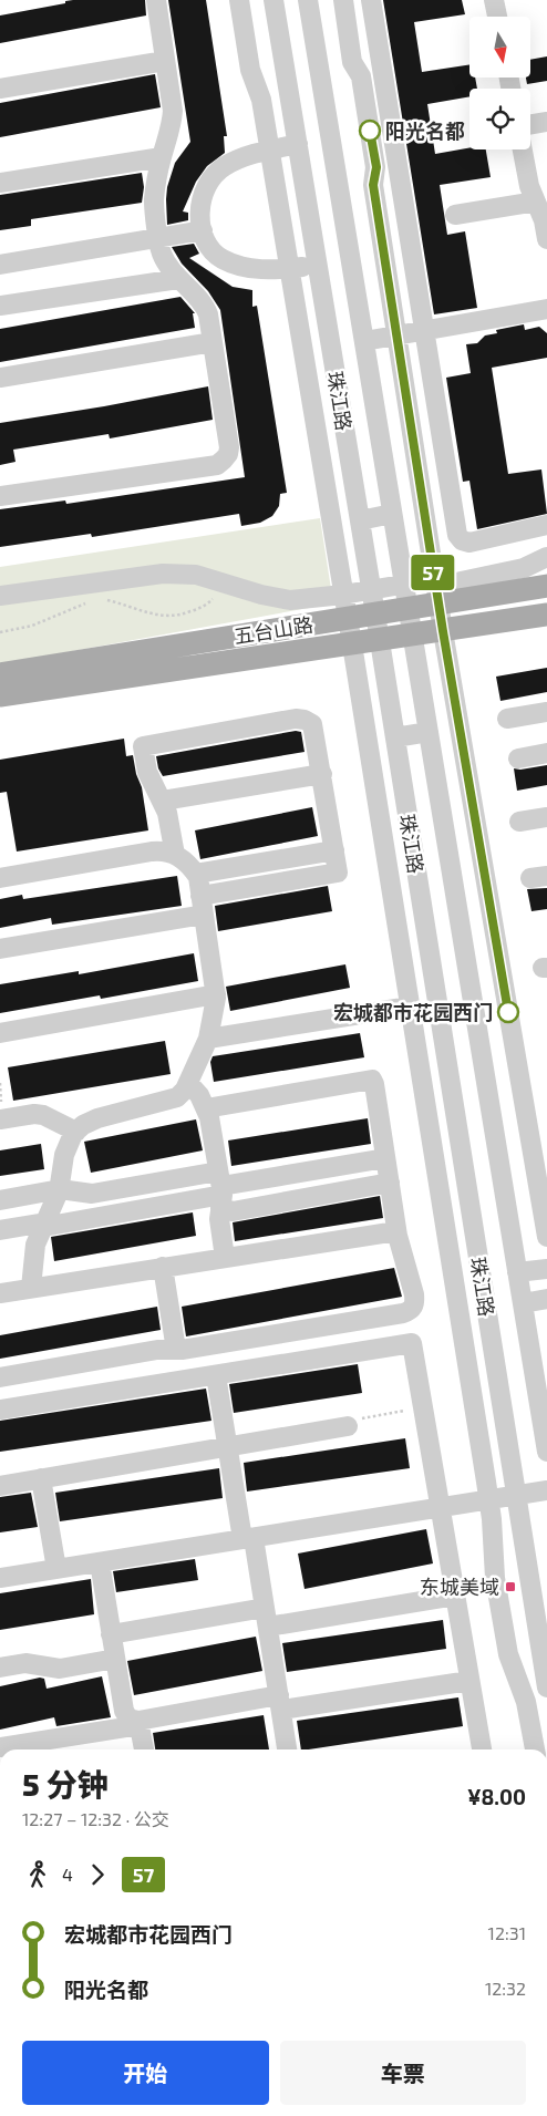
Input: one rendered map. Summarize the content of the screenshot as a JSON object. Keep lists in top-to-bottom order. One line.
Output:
{"streets":{"main road":["五台山路"],"street":["珠江路"]},"crossings":[["珠江路","五台山路"]],"places":{"other":["阳光名都","宏城都市花园西门"],"transit":["东城美域"]},"lines":["bus line 57"],"north":"bottom","page":{"on_map":"57","heading":["5 分钟","12:27 – 12:32 · 公交","¥8.00"],"legs":["4","57"],"list":[{"name":"宏城都市花园西门","value":"12:31"},{"name":"阳光名都","value":"12:32"}],"buttons":["开始","车票"]}}
